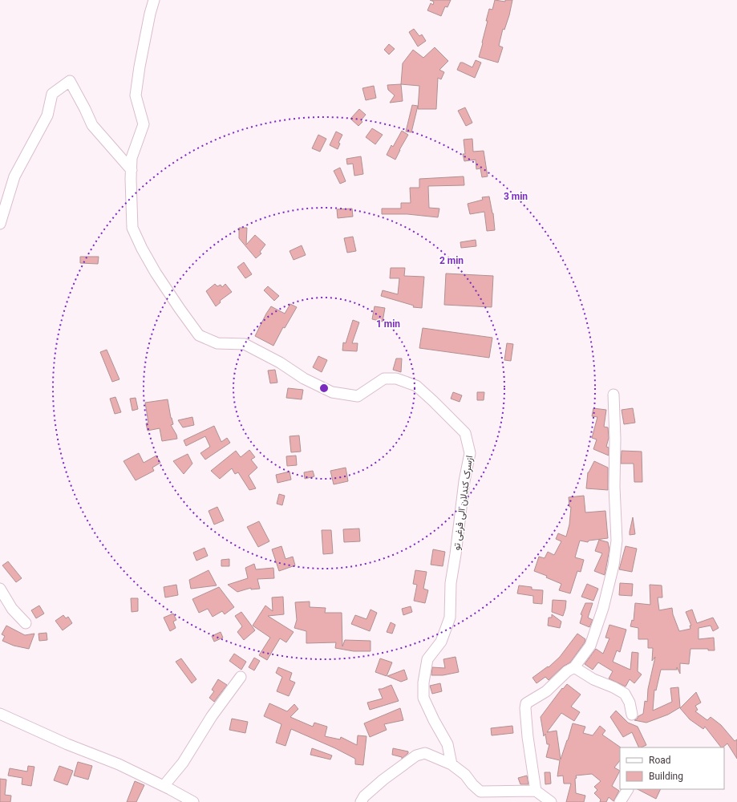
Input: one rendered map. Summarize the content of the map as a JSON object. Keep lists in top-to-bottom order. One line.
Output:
{"streets":{"street":["ازسرک کندلان الی فرغی تو"]},"legend":["Road","Building"],"rings":["3 min","2 min","1 min"]}
